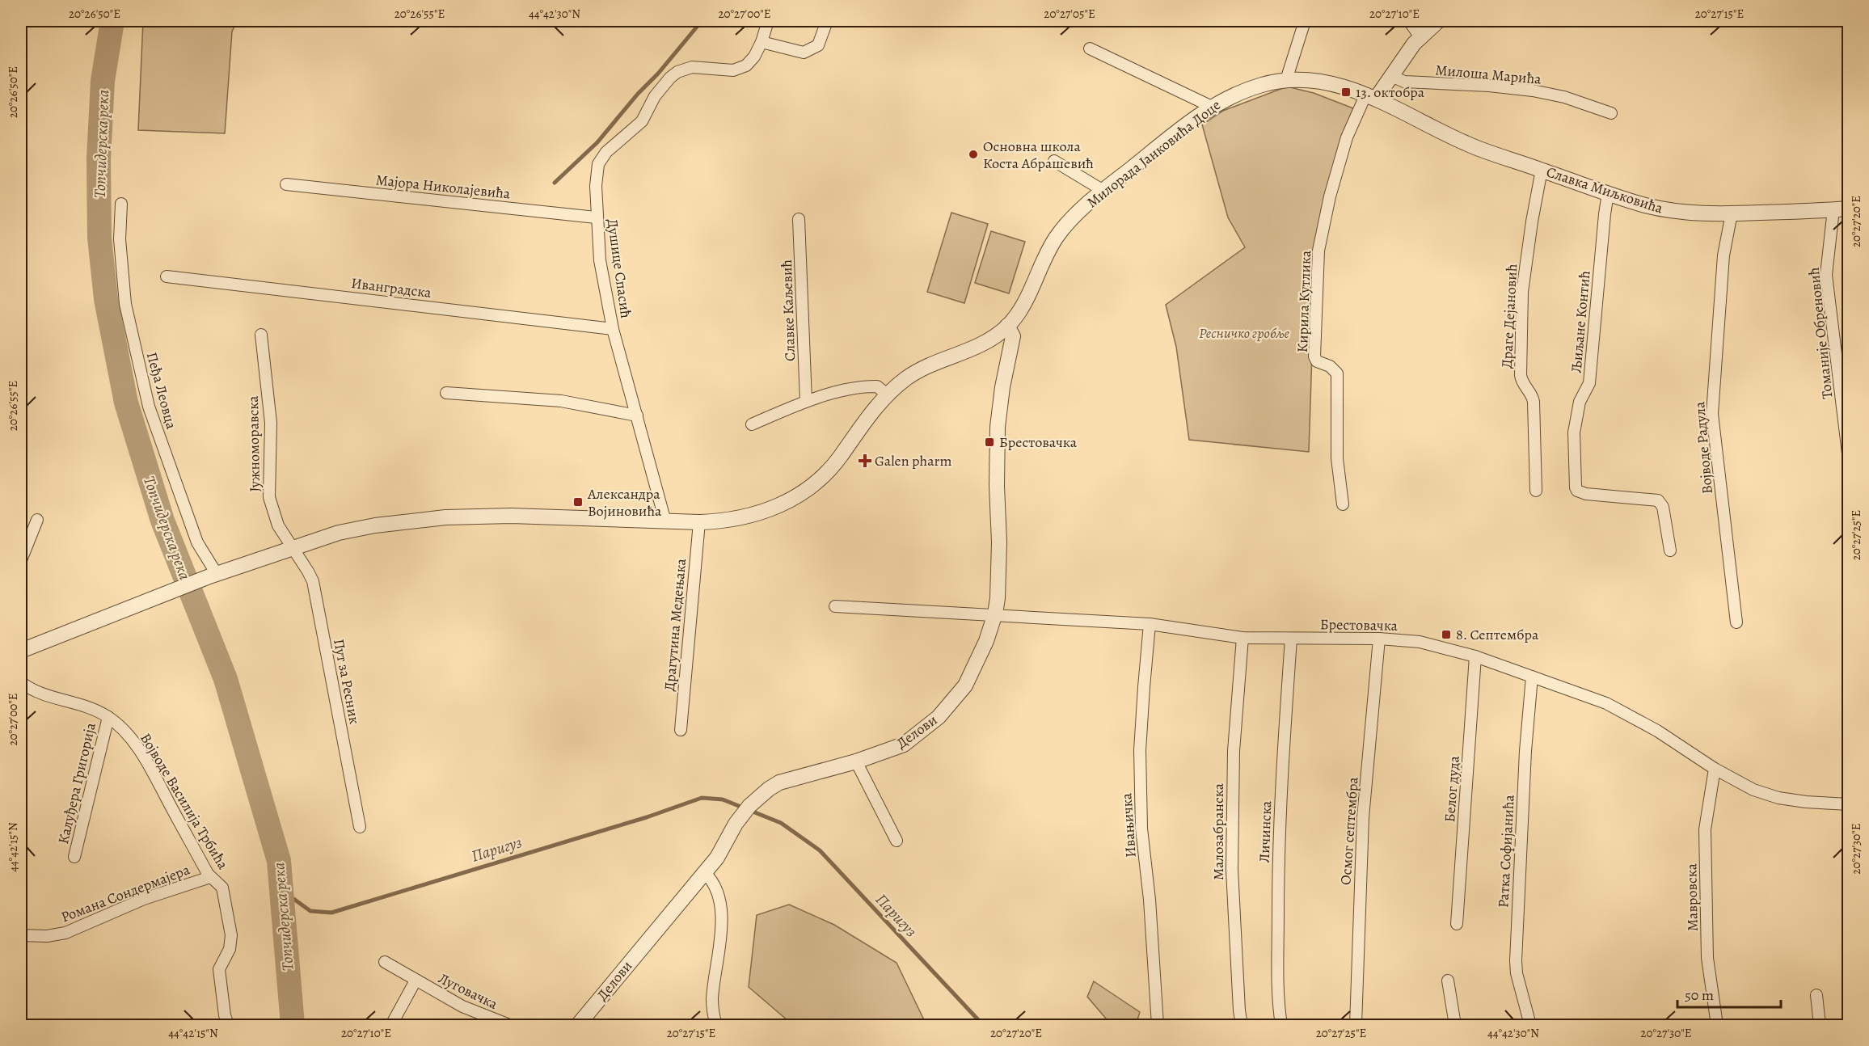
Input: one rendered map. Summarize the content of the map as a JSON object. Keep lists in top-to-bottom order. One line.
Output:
{"streets":{"street":["Милоша Марића","Милорада Јанковића Доце","Мајора Николајевића","Славка Миљковића","Душице Спасић","Иванградска","Кирила Кутлика","Славке Каљевић","Драге Дејановић","Љиљане Контић","Томаније Обреновић","Пеђа Леовца","Јужноморавска","Војводе Радула","Драгутина Медењака","Брестовачка","Пут за Ресник","Делови","Калуђера Григорија","Белог дуда","Војводе Василија Трбића","Ивањичка","Осмог септембра","Малозабранска","Личинска","Ратка Софијанића","Романа Сондермајера","Мавровска","Луговачка"]},"crossings":[["Милорада Јанковића Доце","Славка Миљковића"],["Милорада Јанковића Доце","Кирила Кутлика"],["Милорада Јанковића Доце","Делови"],["Мајора Николајевића","Душице Спасић"],["Славка Миљковића","Кирила Кутлика"],["Славка Миљковића","Драге Дејановић"],["Славка Миљковића","Љиљане Контић"],["Славка Миљковића","Томаније Обреновић"],["Славка Миљковића","Војводе Радула"],["Душице Спасић","Иванградска"],["Јужноморавска","Пут за Ресник"],["Брестовачка","Делови"],["Брестовачка","Белог дуда"],["Брестовачка","Ивањичка"],["Брестовачка","Осмог септембра"],["Брестовачка","Малозабранска"],["Брестовачка","Личинска"],["Брестовачка","Ратка Софијанића"],["Брестовачка","Мавровска"],["Калуђера Григорија","Војводе Василија Трбића"],["Војводе Василија Трбића","Романа Сондермајера"]],"water":["Топчидерска река","Паригуз"],"parks":["Ресничко гробље"],"places":{"transit":["13. октобра","Брестовачка","Александра Војиновића","8. Септембра"],"other":["Основна школа Коста Абрашевић"],"health":["Galen pharm"]},"scale_bar":"50 m","coordinates":["20°26'50\"E","20°26'55\"E","44°42'30\"N","20°27'00\"E","20°27'05\"E","20°27'10\"E","20°27'15\"E","20°27'20\"E","20°27'25\"E","44°42'15\"N","20°27'30\"E"]}
